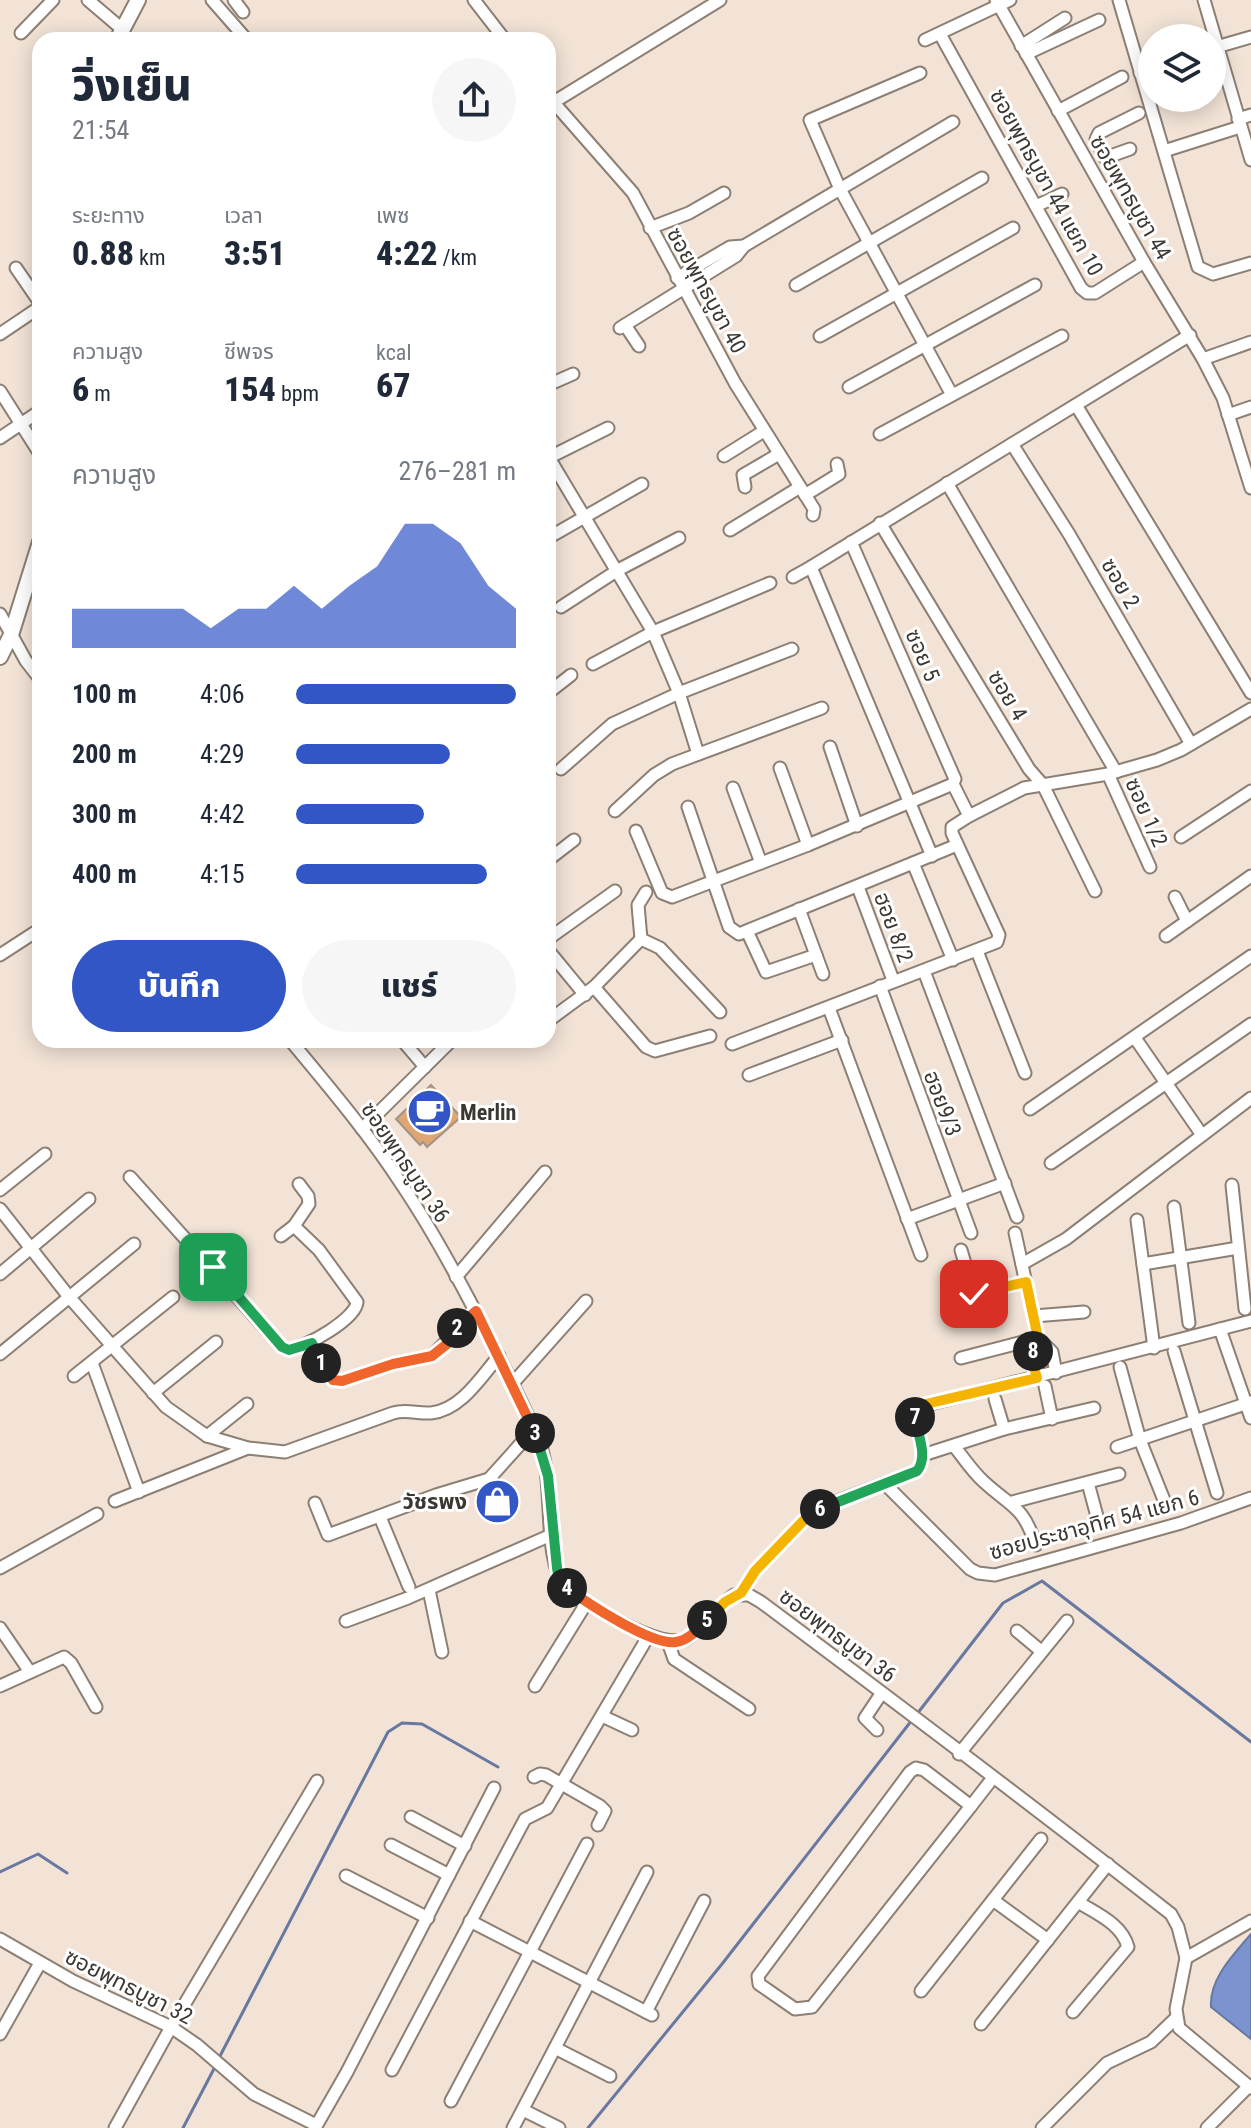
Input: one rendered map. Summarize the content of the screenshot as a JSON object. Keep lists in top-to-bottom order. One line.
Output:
{"streets":{"street":["ซอยพุทธบูชา 44 แยก 10","ซอยพุทธบูชา 44","ซอยพุทธบูชา 40","ซอย 2","ซอย 5","ซอย 4","ซอย 1/2","ฮอย 8/2","ฮอย9/3","ซอยพุทธบูชา 36","ซอยประชาอุทิศ 54 แยก 6","ซอยพุทธบูชา 32"]},"crossings":[["ซอยพุทธบูชา 44 แยก 10","ซอยพุทธบูชา 44"]],"places":{"cafe":["Merlin"],"shop":["วัชรพง"]},"page":{"heading":["วิ่งเย็น","21:54"],"stats":[["ระยะทาง","0.88 km"],["เวลา","3:51"],["เพซ","4:22 /km"],["ความสูง","6 m"],["ชีพจร","154 bpm"],["kcal","67"]],"chart":["ความสูง","276–281 m"],"list":[{"name":"100 m","note":"4:06"},{"name":"200 m","note":"4:29"},{"name":"300 m","note":"4:42"},{"name":"400 m","note":"4:15"}],"buttons":["บันทึก","แชร์"],"pins":["2","8","1","7","3","6","4","5"]}}
